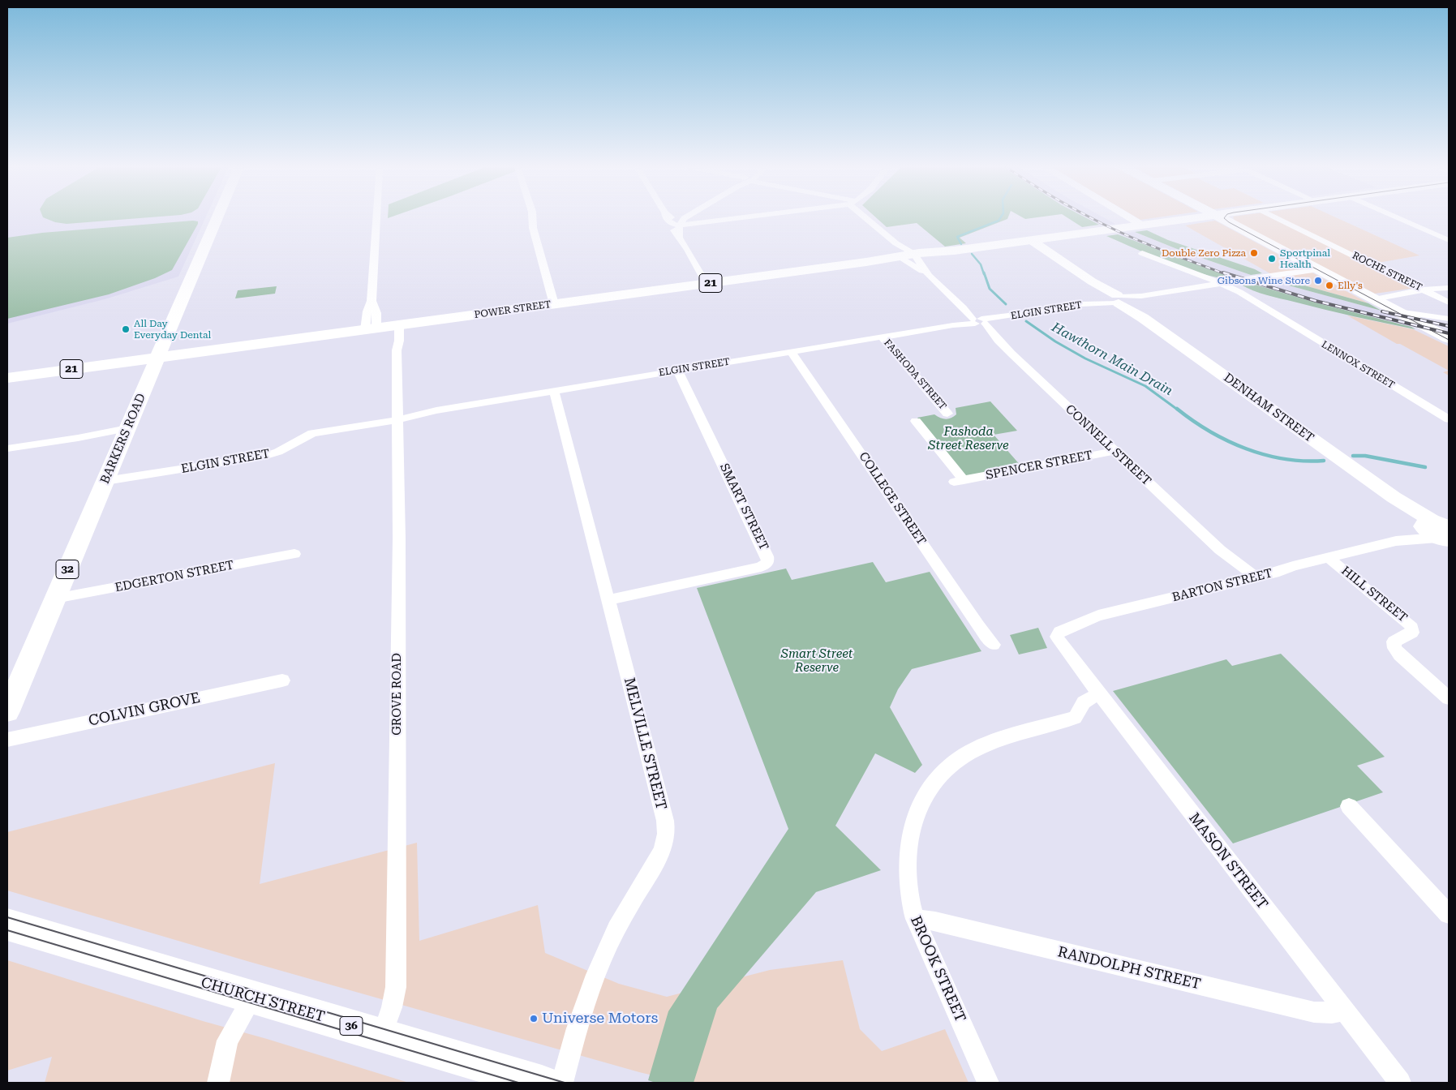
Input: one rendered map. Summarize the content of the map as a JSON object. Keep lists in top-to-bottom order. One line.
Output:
{"streets":{"main road":["21","POWER STREET","BARKERS ROAD","32","CHURCH STREET","36"],"street":["ROCHE STREET","ELGIN STREET","LENNOX STREET","FASHODA STREET","DENHAM STREET","CONNELL STREET","SPENCER STREET","COLLEGE STREET","SMART STREET","EDGERTON STREET","BARTON STREET","HILL STREET","GROVE ROAD","COLVIN GROVE","MELVILLE STREET","MASON STREET","RANDOLPH STREET","BROOK STREET"]},"crossings":[["21","POWER STREET"],["21","BARKERS ROAD"],["POWER STREET","DENHAM STREET"],["POWER STREET","BARKERS ROAD"],["POWER STREET","CONNELL STREET"],["POWER STREET","GROVE ROAD"],["ELGIN STREET","LENNOX STREET"],["ELGIN STREET","FASHODA STREET"],["ELGIN STREET","DENHAM STREET"],["ELGIN STREET","BARKERS ROAD"],["ELGIN STREET","CONNELL STREET"],["ELGIN STREET","COLLEGE STREET"],["ELGIN STREET","SMART STREET"],["ELGIN STREET","GROVE ROAD"],["ELGIN STREET","MELVILLE STREET"],["DENHAM STREET","BARTON STREET"],["BARKERS ROAD","EDGERTON STREET"],["CONNELL STREET","SPENCER STREET"],["CONNELL STREET","BARTON STREET"],["SMART STREET","MELVILLE STREET"],["BARTON STREET","HILL STREET"],["BARTON STREET","MASON STREET"],["GROVE ROAD","CHURCH STREET"],["MASON STREET","RANDOLPH STREET"],["MASON STREET","BROOK STREET"],["RANDOLPH STREET","BROOK STREET"]],"water":["Hawthorn Main Drain"],"parks":["Fashoda Street Reserve","Smart Street Reserve"],"places":["Double Zero Pizza","Sportpinal Health","Gibsons Wine Store","Elly's","All Day Everyday Dental","Universe Motors"]}
